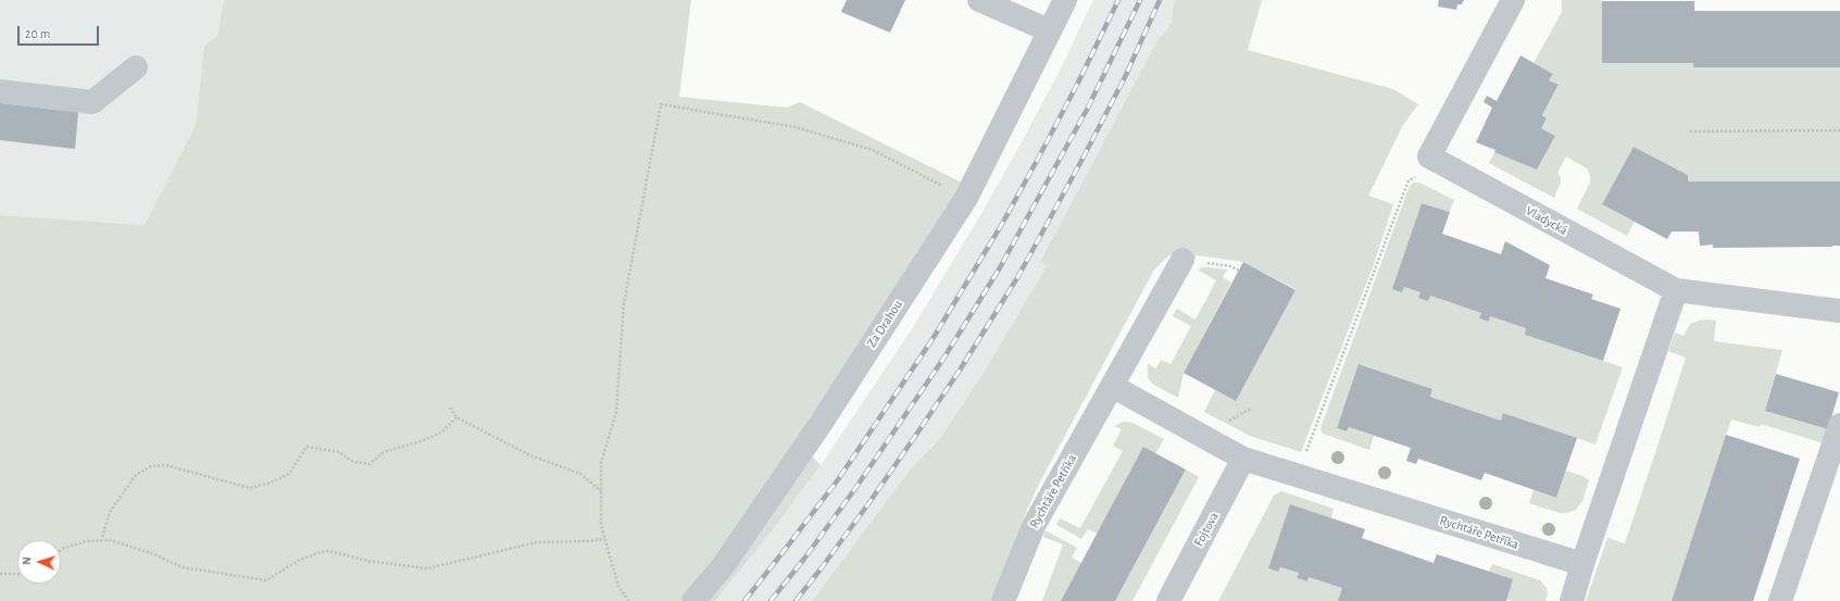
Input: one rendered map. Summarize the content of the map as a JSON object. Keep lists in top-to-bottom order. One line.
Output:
{"streets":{"street":["Vladycká","Za Drahou","Rychtáře Petříka","Fojtova"]},"crossings":[["Rychtáře Petříka","Fojtova"]],"scale_bar":"20 m","north":"left"}
